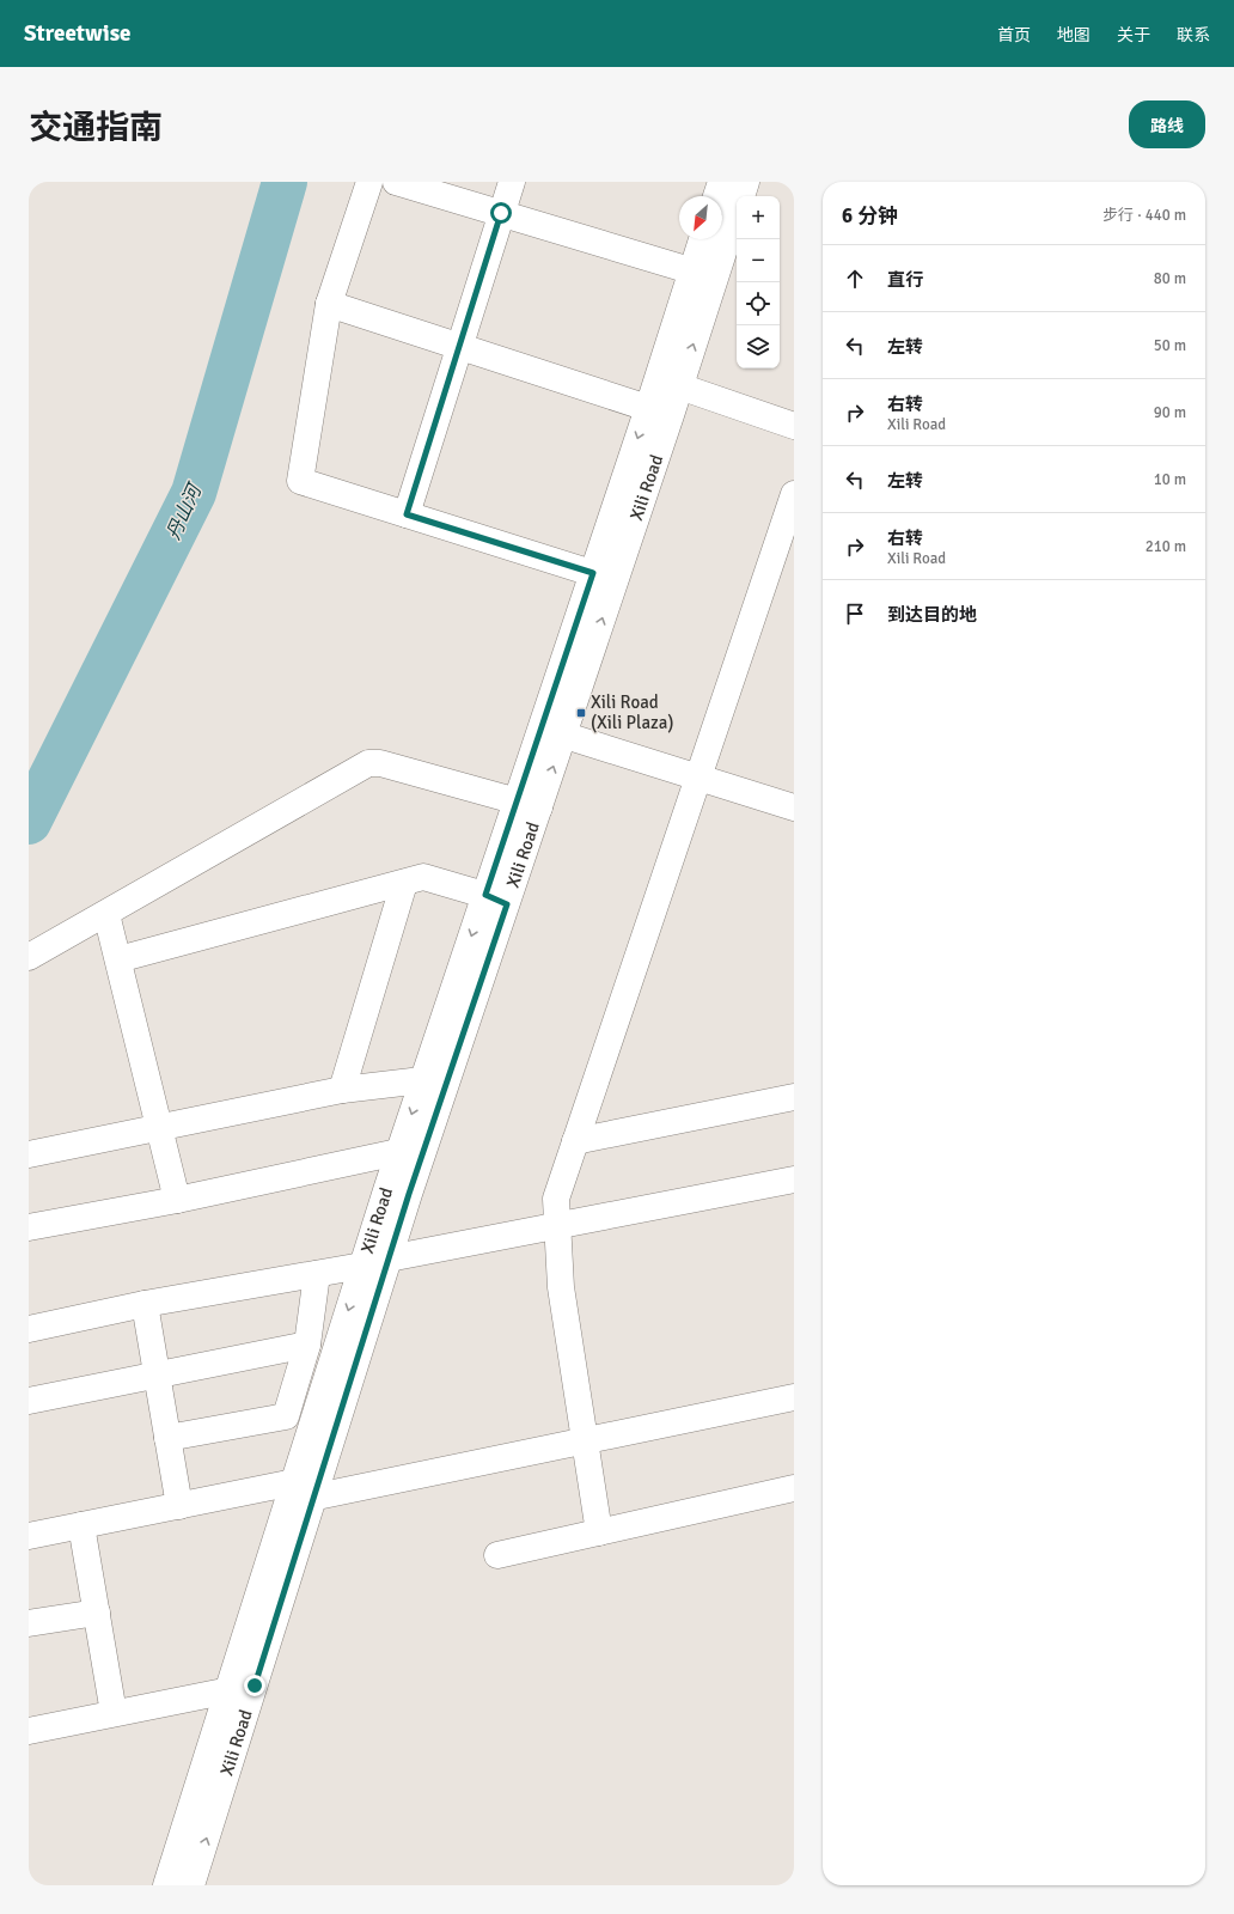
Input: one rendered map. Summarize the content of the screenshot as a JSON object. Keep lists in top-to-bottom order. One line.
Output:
{"streets":{"street":["Xili Road"]},"water":["丹山河"],"places":{"transit":["Xili Road (Xili Plaza)"]},"north":"bottom left","page":{"header":"Streetwise","nav":["首页","地图","关于","联系"],"title":"交通指南","buttons":"路线","heading":["6 分钟","步行 · 440 m"],"map_buttons":["+","−"],"list":[["直行","80 m"],["左转","50 m"],["右转","Xili Road","90 m"],["左转","10 m"],["右转","Xili Road","210 m"],"到达目的地"]}}
